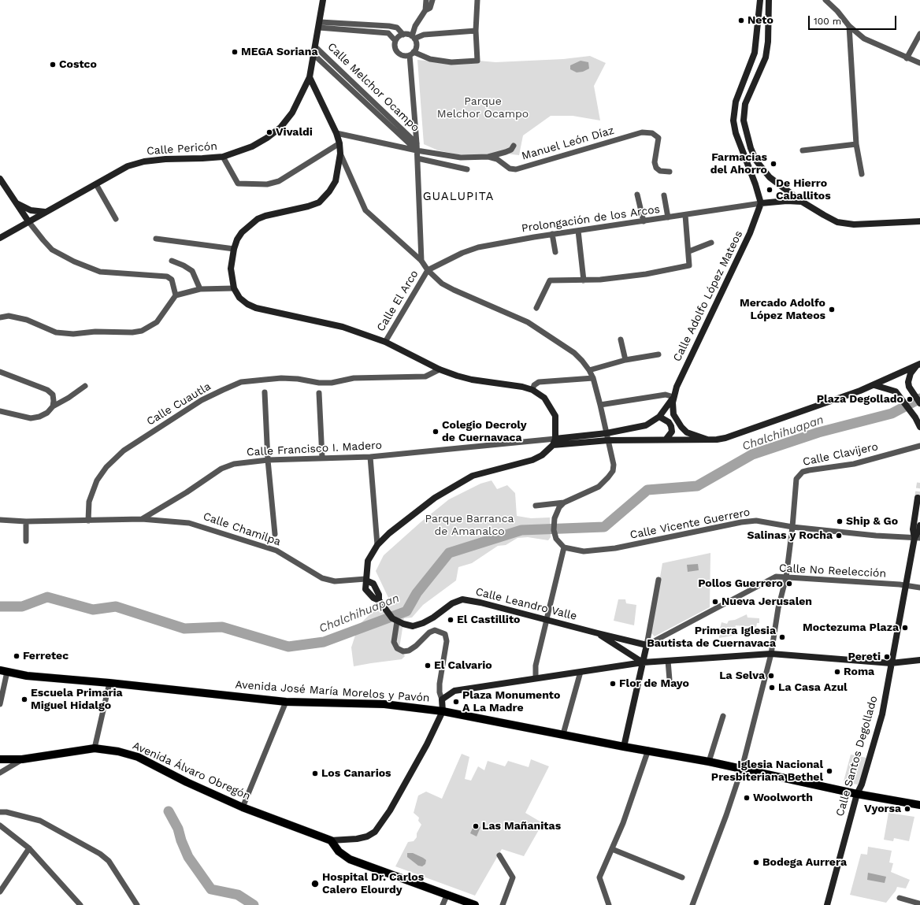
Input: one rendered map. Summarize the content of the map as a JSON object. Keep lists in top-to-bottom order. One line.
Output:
{"streets":{"main road":["Avenida José María Morelos y Pavón","Avenida Álvaro Obregón"],"street":["Calle Melchor Ocampo","Manuel León Díaz","Calle Pericón","Prolongación de los Arcos","Calle Adolfo López Mateos","Calle El Arco","Calle Cuautla","Calle Francisco I. Madero","Calle Clavijero","Calle Vicente Guerrero","Calle Chamilpa","Calle No Reelección","Calle Leandro Valle","Calle Santos Degollado"]},"crossings":[["Calle Melchor Ocampo","Manuel León Díaz"],["Calle Melchor Ocampo","Calle Pericón"],["Prolongación de los Arcos","Calle Adolfo López Mateos"],["Prolongación de los Arcos","Calle El Arco"],["Calle Adolfo López Mateos","Calle Francisco I. Madero"],["Calle Cuautla","Calle Francisco I. Madero"],["Calle Francisco I. Madero","Calle Chamilpa"],["Calle Clavijero","Calle Vicente Guerrero"],["Calle Clavijero","Calle No Reelección"],["Calle Clavijero","Avenida José María Morelos y Pavón"],["Calle Vicente Guerrero","Calle Santos Degollado"],["Calle No Reelección","Calle Leandro Valle"],["Calle No Reelección","Calle Santos Degollado"],["Avenida José María Morelos y Pavón","Calle Santos Degollado"]],"districts":["GUALUPITA"],"water":["Chalchihuapan"],"parks":["Parque Melchor Ocampo","Parque Barranca de Amanalco"],"places":["Neto","MEGA Soriana","Costco","Vivaldi","Farmacias del Ahorro","De Hierro Caballitos","Mercado Adolfo López Mateos","Plaza Degollado","Colegio Decroly de Cuernavaca","Ship & Go","Salinas y Rocha","Pollos Guerrero","Nueva Jerusalen","El Castillito","Moctezuma Plaza","Primera Iglesia Bautista de Cuernavaca","Ferretec","Pereti","El Calvario","Roma","La Selva","Flor de Mayo","La Casa Azul","Escuela Primaria Miguel Hidalgo","Plaza Monumento A La Madre","Iglesia Nacional Presbiteriana Bethel","Los Canarios","Woolworth","Vyorsa","Las Mañanitas","Bodega Aurrera","Hospital Dr. Carlos Calero Elourdy"],"scale_bar":"100 m"}
